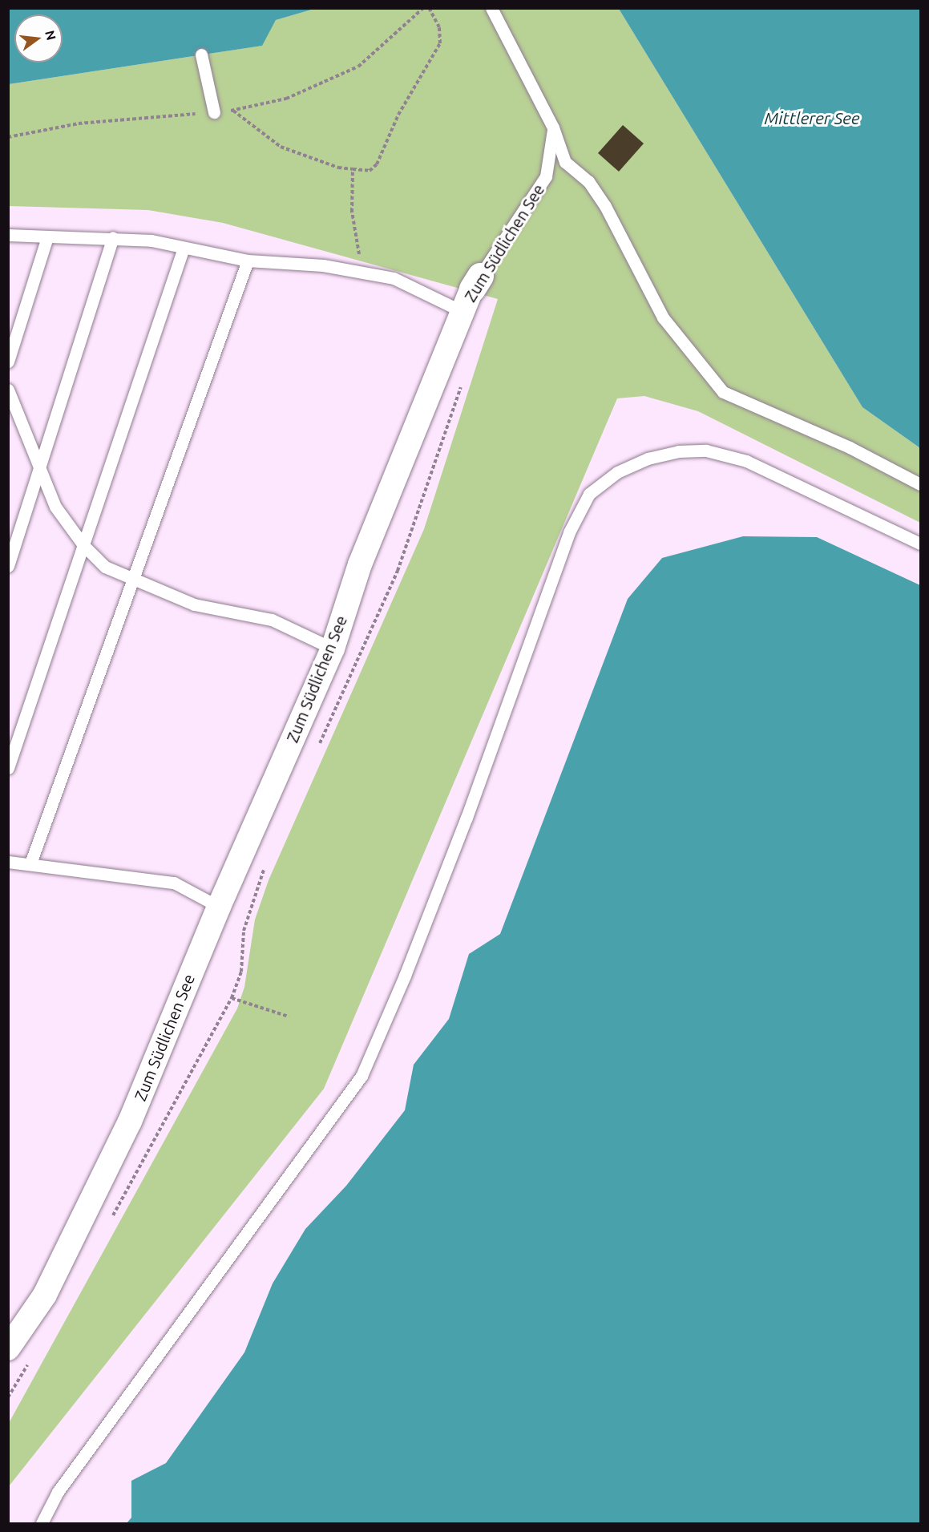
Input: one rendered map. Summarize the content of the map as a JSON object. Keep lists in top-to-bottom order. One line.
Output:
{"streets":{"street":["Zum Südlichen See"]},"water":["Mittlerer See"],"north":"right"}
